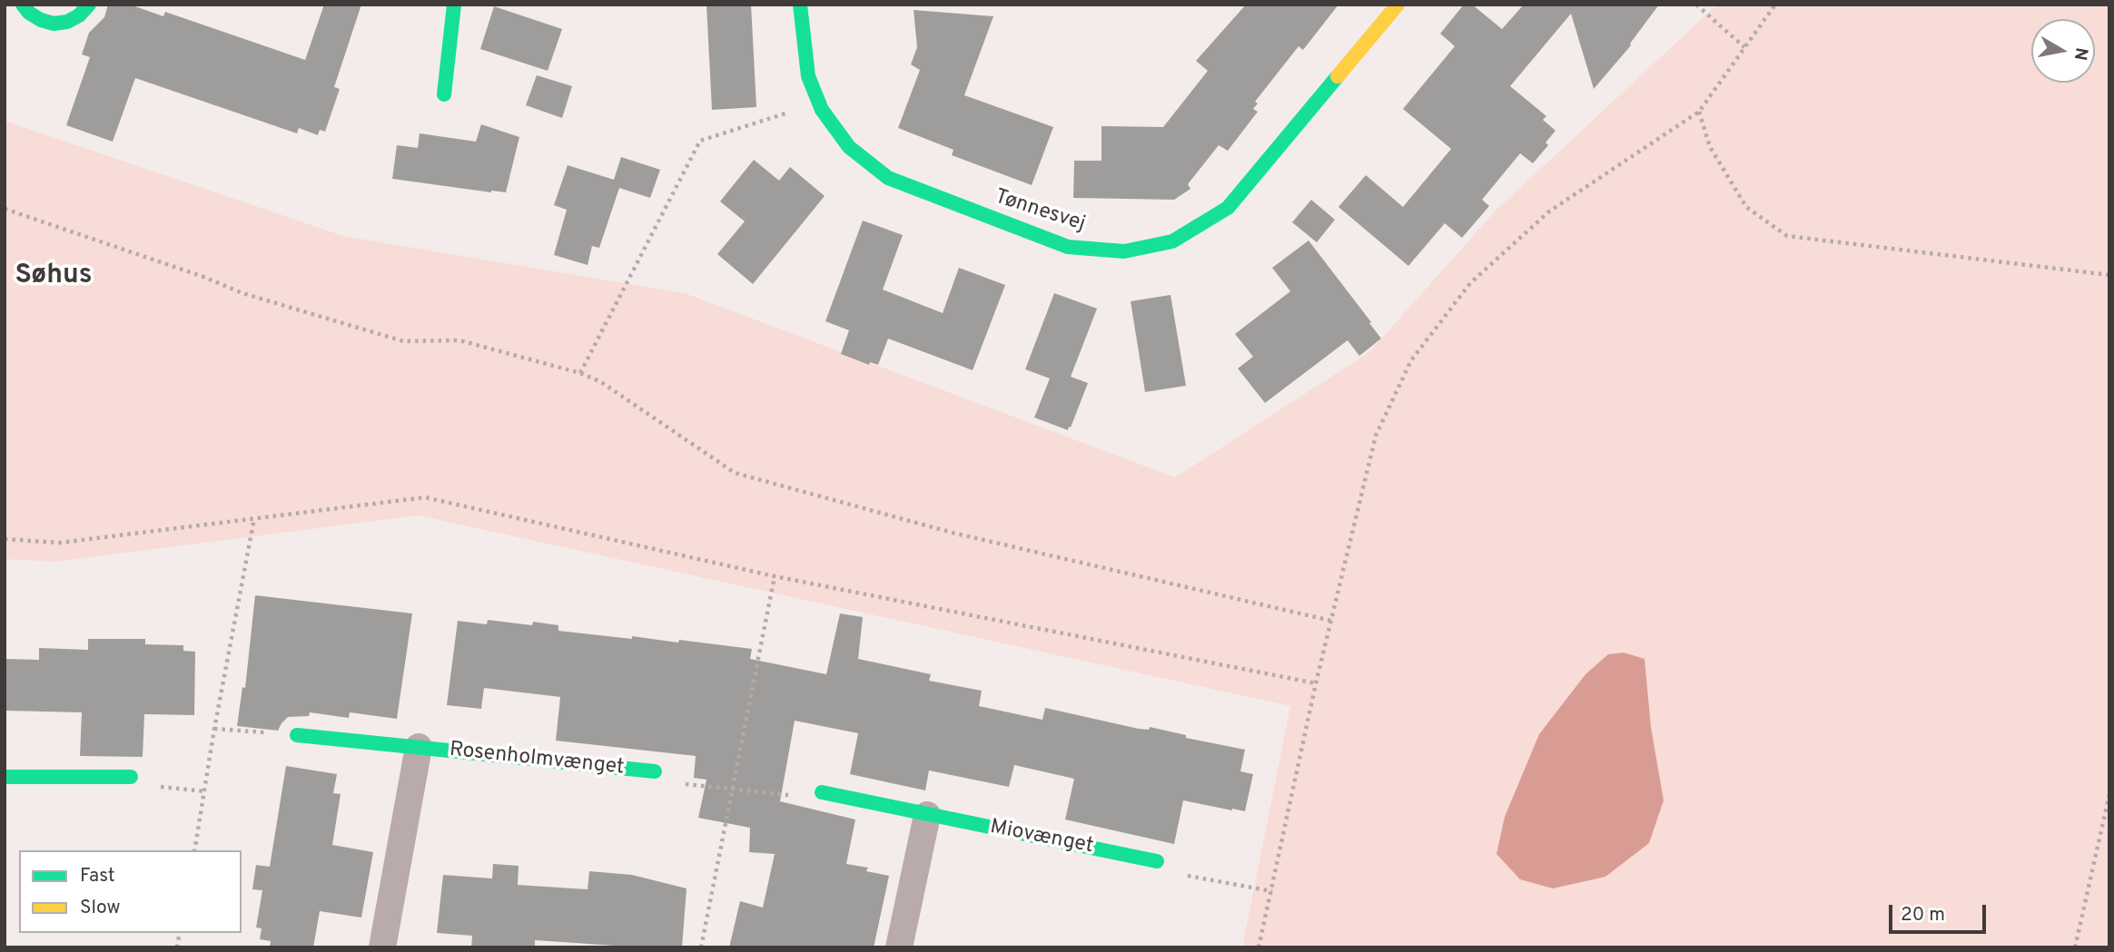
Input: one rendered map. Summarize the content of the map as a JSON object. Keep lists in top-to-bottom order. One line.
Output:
{"streets":{"street":["Tønnesvej","Rosenholmvænget","Miovænget"]},"districts":["Søhus"],"legend":["Fast","Slow"],"scale_bar":"20 m","north":"right"}
